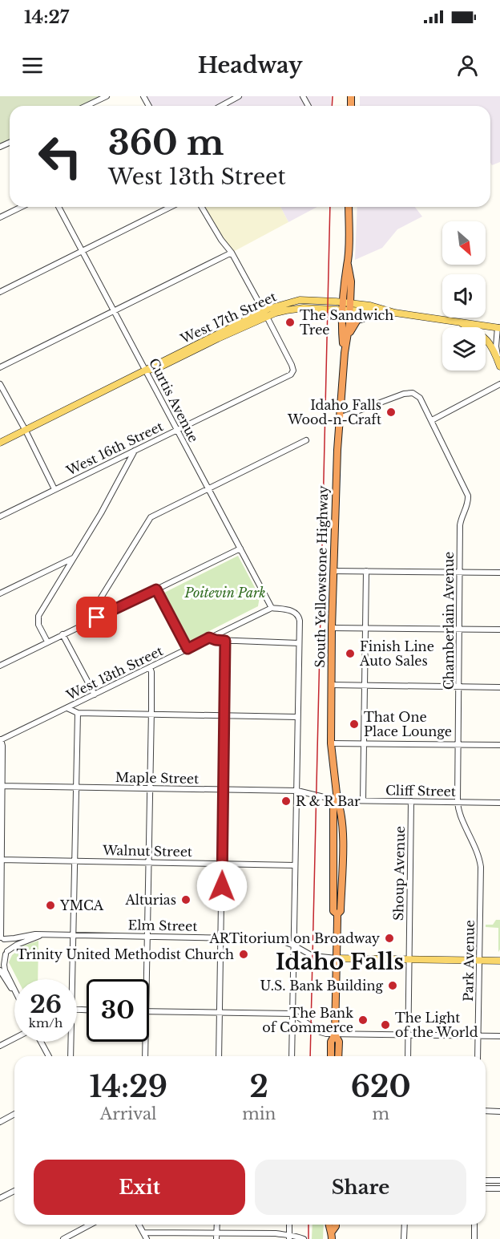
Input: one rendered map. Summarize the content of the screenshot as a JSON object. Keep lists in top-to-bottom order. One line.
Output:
{"streets":{"highway":["South Yellowstone Highway"],"main road":["West 17th Street"],"street":["Curtis Avenue","West 16th Street","Chamberlain Avenue","West 13th Street","Maple Street","Cliff Street","Walnut Street","Shoup Avenue","Elm Street","Park Avenue"]},"crossings":[["West 17th Street","Curtis Avenue"],["West 17th Street","West 16th Street"],["West 17th Street","South Yellowstone Highway"],["Curtis Avenue","West 16th Street"],["Curtis Avenue","West 13th Street"],["South Yellowstone Highway","Chamberlain Avenue"],["South Yellowstone Highway","Maple Street"],["South Yellowstone Highway","Cliff Street"],["South Yellowstone Highway","Elm Street"],["Chamberlain Avenue","Cliff Street"],["Chamberlain Avenue","Park Avenue"],["Maple Street","Cliff Street"],["Cliff Street","Shoup Avenue"]],"districts":["Idaho Falls"],"parks":["Poitevin Park"],"places":["The Sandwich Tree","Idaho Falls Wood-n-Craft","Finish Line Auto Sales","That One Place Lounge","R & R Bar","Alturias","YMCA","ARTitorium on Broadway","Trinity United Methodist Church","U.S. Bank Building","The Bank of Commerce","The Light of the World"],"north":"bottom right","page":{"status":"14:27","header":"Headway","turn":["360 m","West 13th Street"],"speed":"26 km/h","limit":"30","eta":["14:29","Arrival","2","min","620","m"],"buttons":["Exit","Share"]}}
